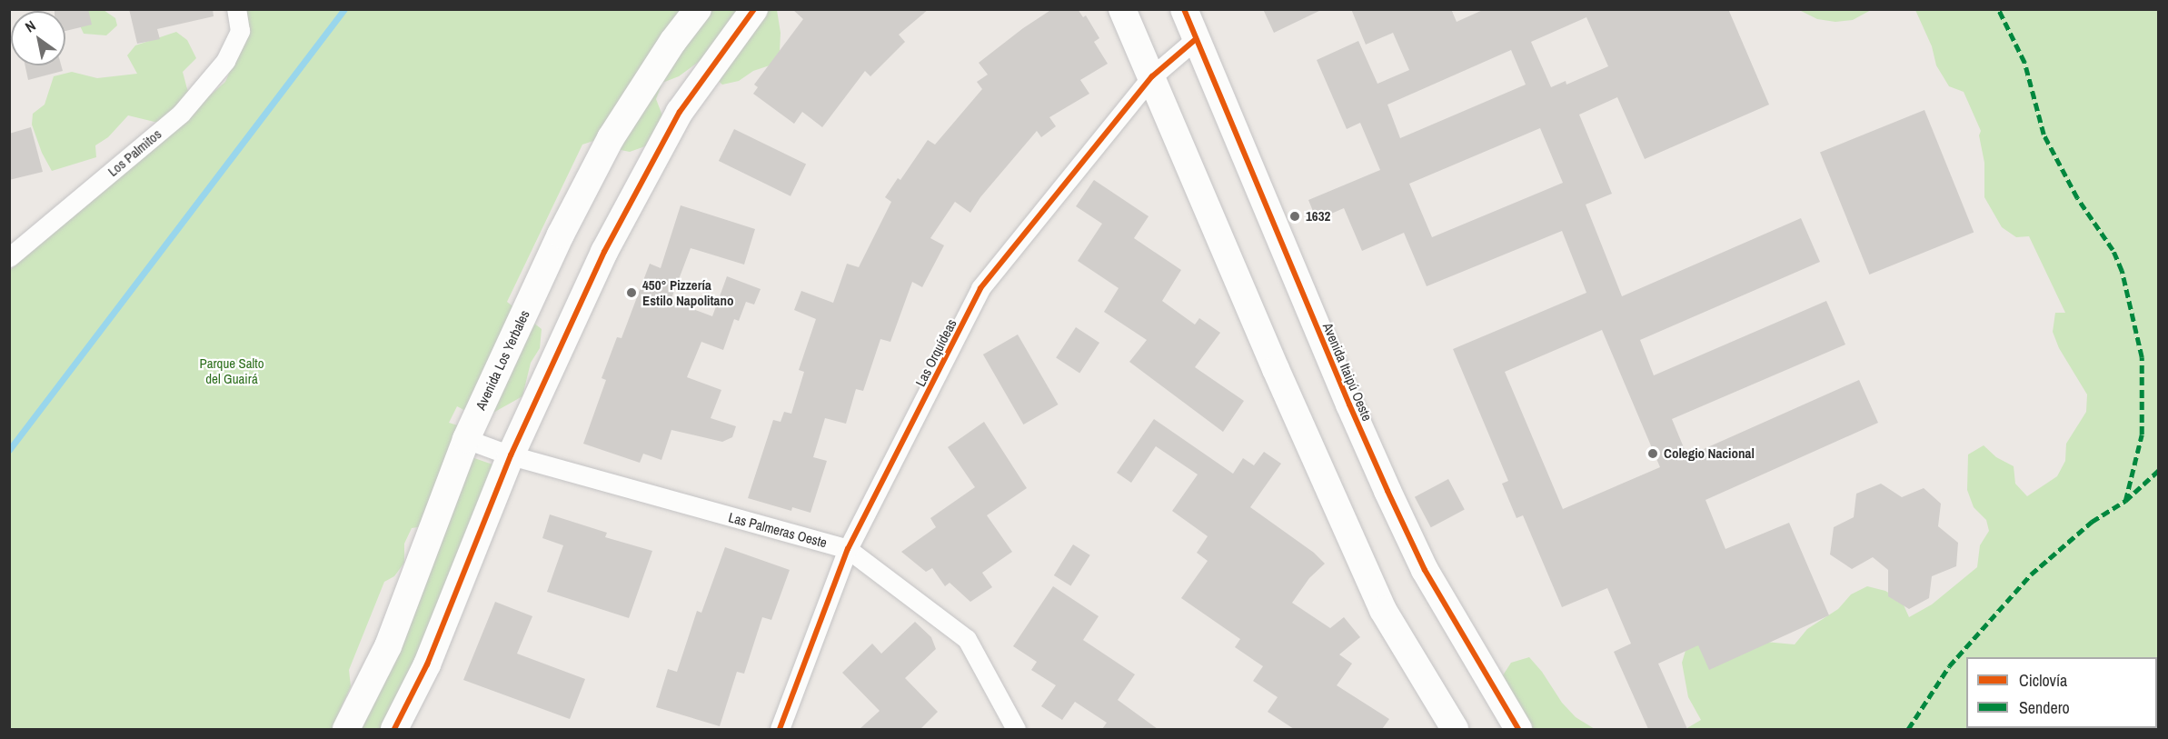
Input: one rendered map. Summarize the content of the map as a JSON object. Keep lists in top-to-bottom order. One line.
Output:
{"streets":{"street":["Los Palmitos","Las Orquídeas","Avenida Los Yerbales","Avenida Itaipú Oeste","Las Palmeras Oeste"]},"crossings":[["Las Orquídeas","Avenida Itaipú Oeste"],["Las Orquídeas","Las Palmeras Oeste"],["Avenida Los Yerbales","Las Palmeras Oeste"]],"parks":["Parque Salto del Guairá"],"places":["1632","450° Pizzería Estilo Napolitano","Colegio Nacional"],"legend":["Ciclovía","Sendero"],"north":"top left"}
